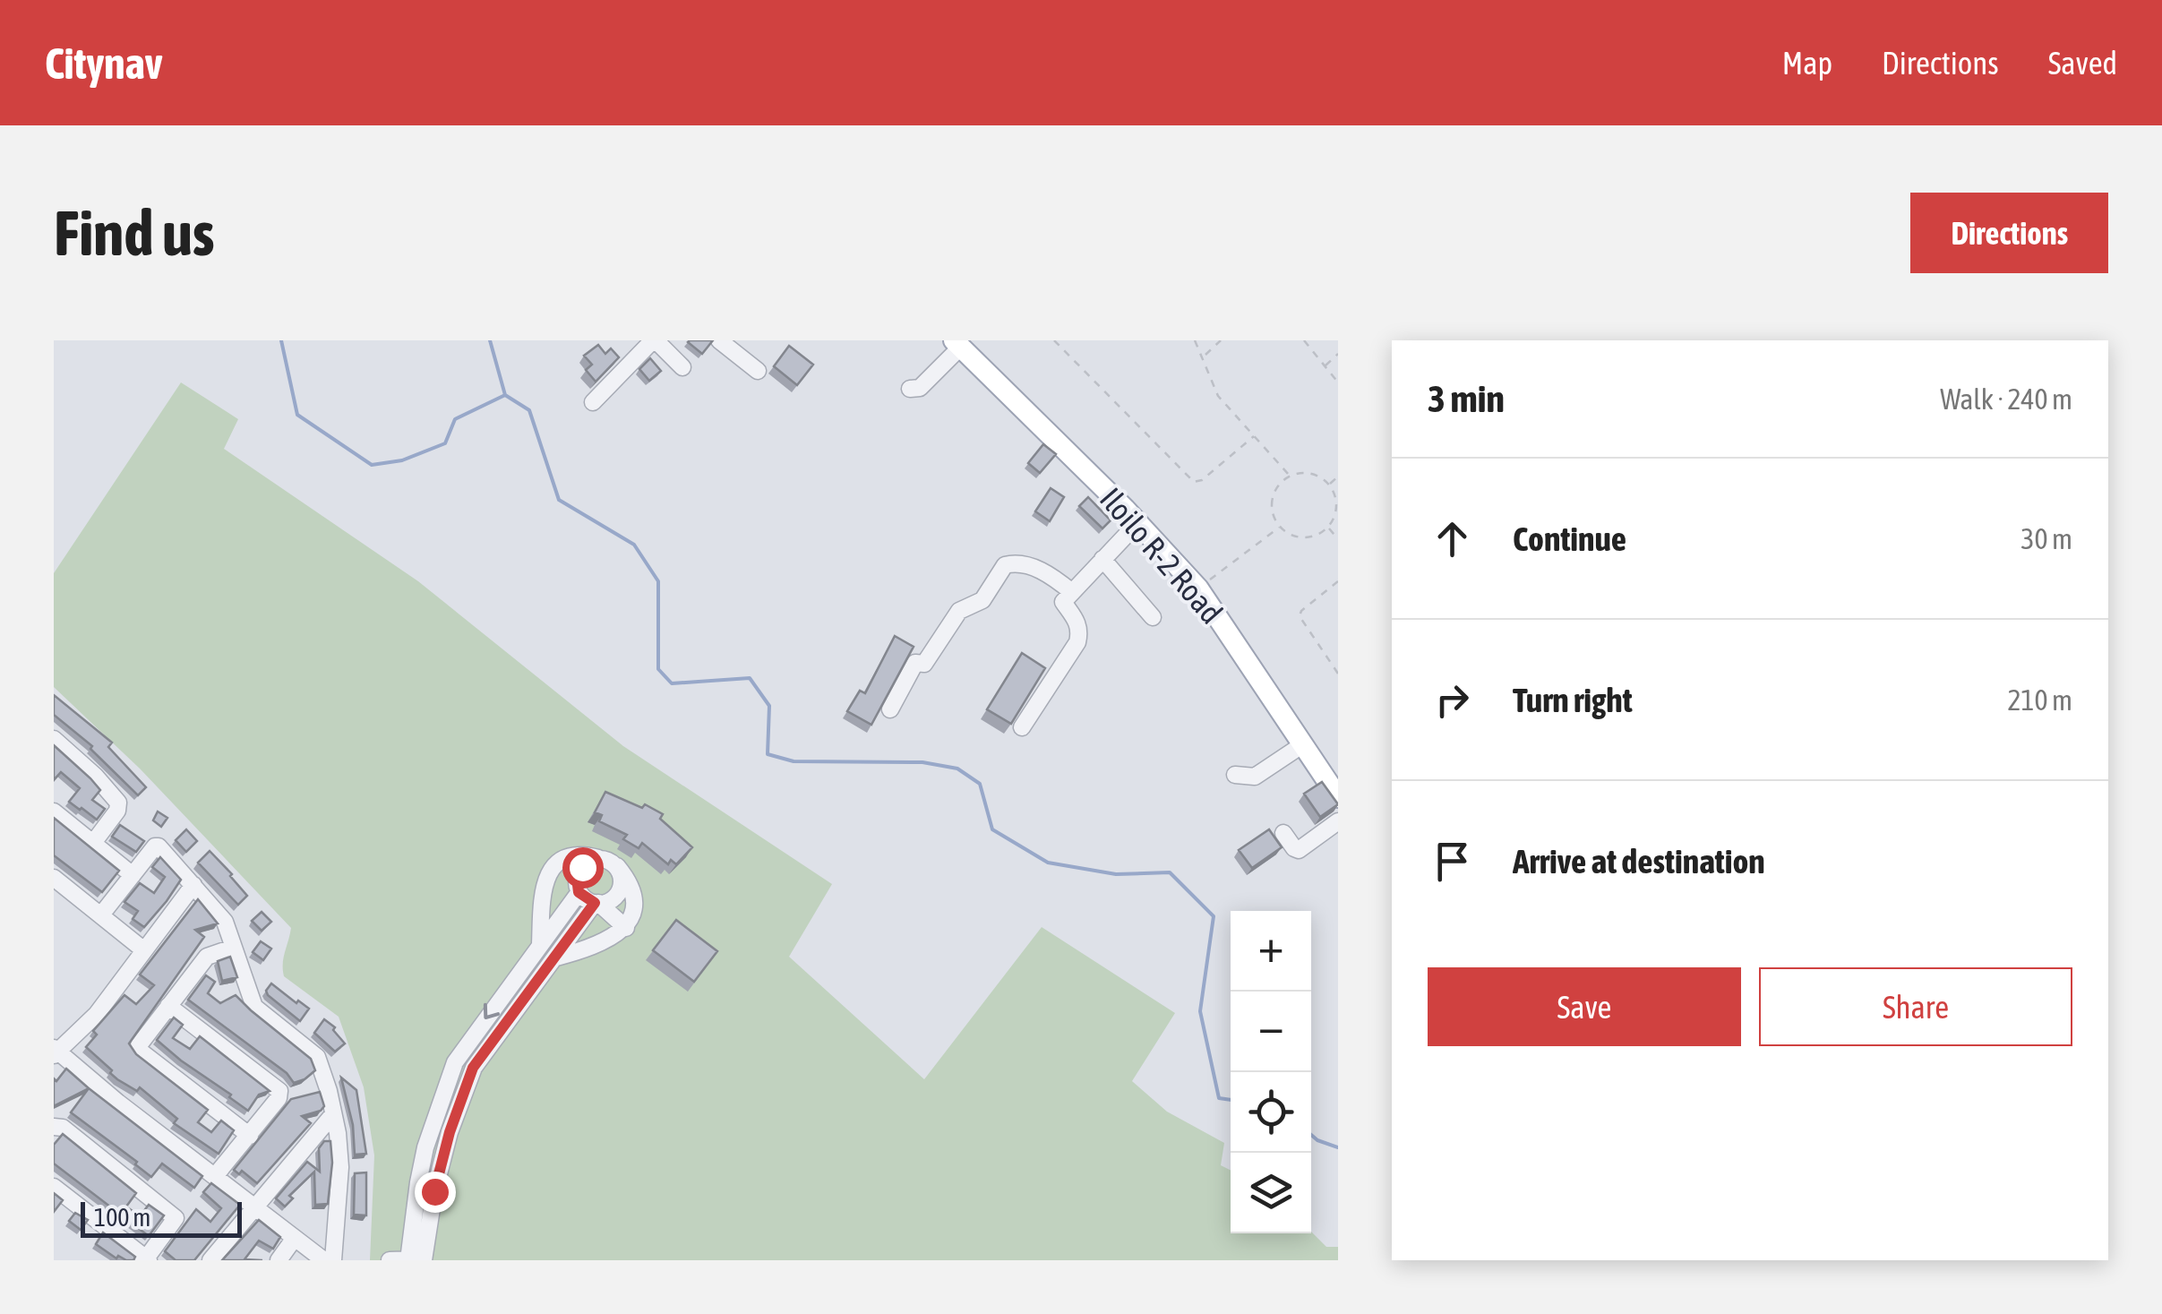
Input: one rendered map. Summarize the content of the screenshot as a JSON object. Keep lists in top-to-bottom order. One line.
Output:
{"streets":{"main road":["Iloilo R-2 Road"]},"scale_bar":"100 m","page":{"header":"Citynav","nav":["Map","Directions","Saved"],"buttons":["Directions",["Save","Share"]],"title":"Find us","heading":["3 min","Walk · 240 m"],"list":[["Continue","30 m"],["Turn right","210 m"],"Arrive at destination"],"map_buttons":["+","−"],"scale":"100 m"}}
